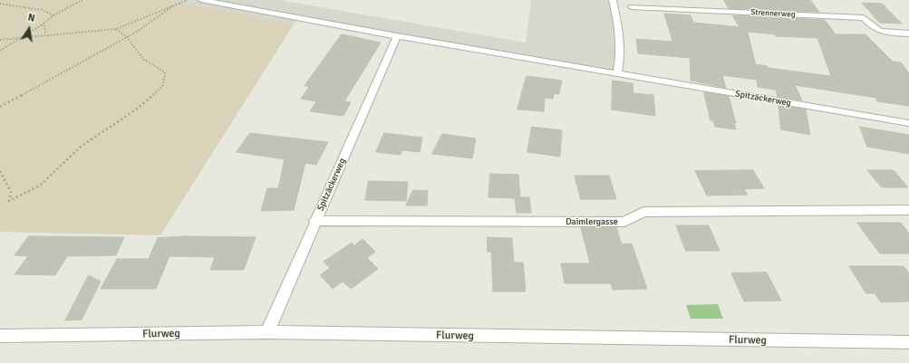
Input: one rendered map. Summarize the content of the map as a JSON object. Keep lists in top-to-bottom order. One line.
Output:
{"streets":{"street":["Strennerweg","Spitzäckerweg","Daimlergasse","Flurweg"]},"crossings":[["Spitzäckerweg","Daimlergasse"],["Spitzäckerweg","Flurweg"]],"north":"top"}
